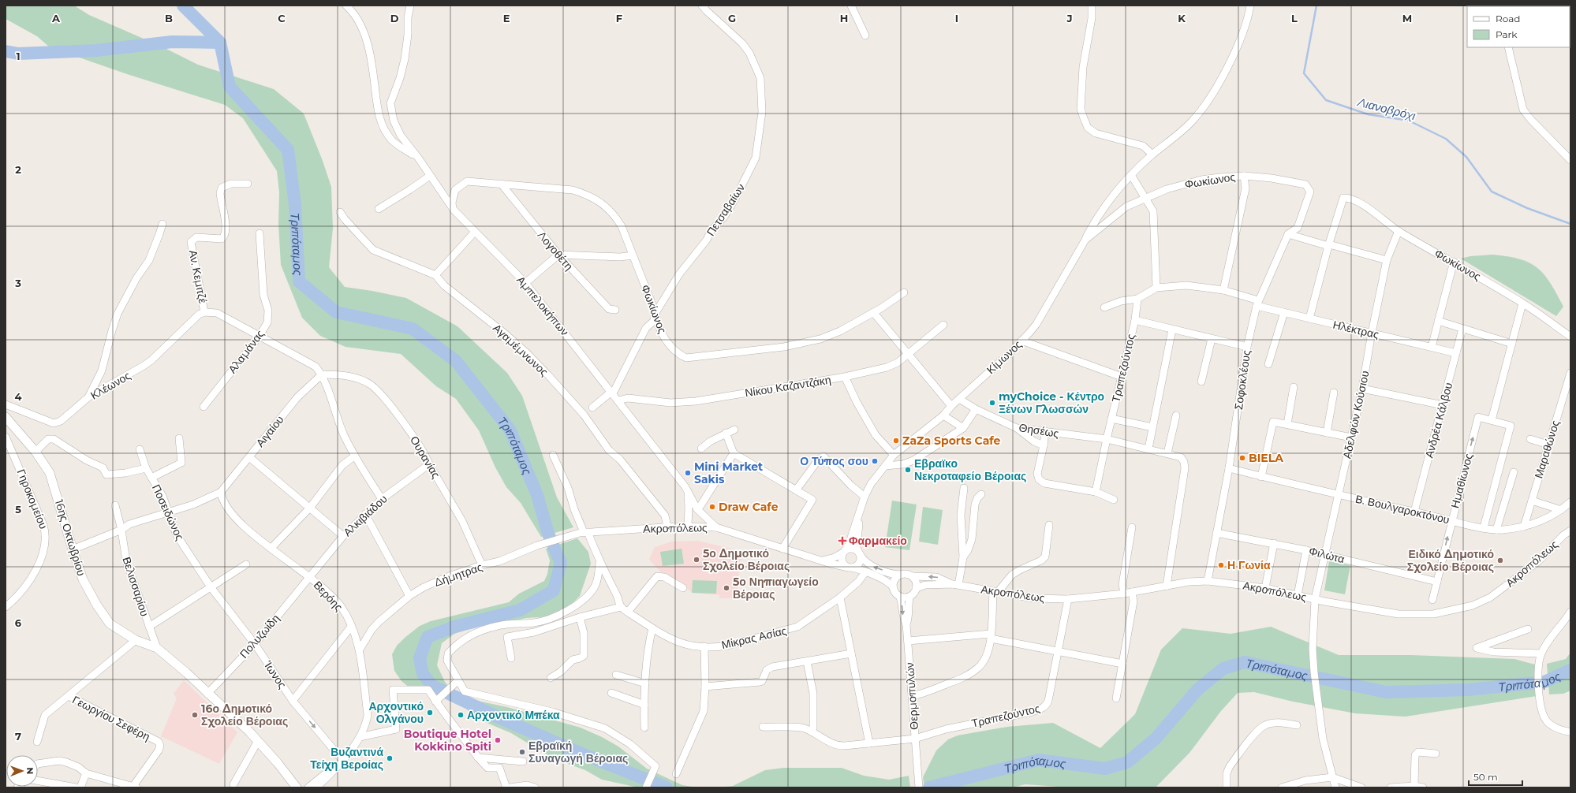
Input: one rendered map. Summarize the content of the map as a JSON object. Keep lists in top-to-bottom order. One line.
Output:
{"streets":{"main road":["16ης Οκτωβρίου"],"street":["Φωκίωνος","Πετσαβαίων","Λογοθέτη","Αν. Κεμιτζέ","Αμπελοκήπων","Ηλέκτρας","Αγαμέμνωνος","Αλαμάνας","Κίμωνος","Τραπεζούντος","Σοφοκλέους","Κλέωνος","Νίκου Καζαντζάκη","Αδελφών Κούσιου","Ανδρέα Κάλβου","Θησέως","Αιγαίου","Μαραθώνος","Ουρανίας","Ημαθίωνος","Γηροκομείου","Β. Βουλγαροκτόνου","Ποσειδώνος","Αλκιβιάδου","Ακροπόλεως","Φιλώτα","Δήμητρας","Βελισσαρίου","Βερόης","Πολυζωίδη","Μίκρας Ασίας","Ίωνος","Θερμοπυλών","Γεωργίου Σεφέρη"]},"crossings":[["Φωκίωνος","Πετσαβαίων"],["Φωκίωνος","Λογοθέτη"],["Φωκίωνος","Αμπελοκήπων"],["Φωκίωνος","Κίμωνος"],["Φωκίωνος","Σοφοκλέους"],["Φωκίωνος","Αδελφών Κούσιου"],["Πετσαβαίων","Αμπελοκήπων"],["Αν. Κεμιτζέ","Κλέωνος"],["Αμπελοκήπων","Νίκου Καζαντζάκη"],["Αμπελοκήπων","Ακροπόλεως"],["Ηλέκτρας","Τραπεζούντος"],["Ηλέκτρας","Σοφοκλέους"],["Ηλέκτρας","Αδελφών Κούσιου"],["Ηλέκτρας","Ανδρέα Κάλβου"],["Αγαμέμνωνος","Ακροπόλεως"],["Κίμωνος","Θησέως"],["Κίμωνος","Ακροπόλεως"],["Τραπεζούντος","Θησέως"],["Τραπεζούντος","Ακροπόλεως"],["Τραπεζούντος","Θερμοπυλών"],["Σοφοκλέους","Β. Βουλγαροκτόνου"],["Σοφοκλέους","Ακροπόλεως"],["Σοφοκλέους","Φιλώτα"],["Αδελφών Κούσιου","Β. Βουλγαροκτόνου"],["Αδελφών Κούσιου","Ακροπόλεως"],["Αδελφών Κούσιου","Φιλώτα"],["Ανδρέα Κάλβου","Β. Βουλγαροκτόνου"],["Αιγαίου","Ουρανίας"],["Αιγαίου","Βερόης"],["Μαραθώνος","Β. Βουλγαροκτόνου"],["Ουρανίας","Αλκιβιάδου"],["Ουρανίας","Δήμητρας"],["Ημαθίωνος","Β. Βουλγαροκτόνου"],["Ημαθίωνος","Φιλώτα"],["Ποσειδώνος","Ίωνος"],["Αλκιβιάδου","Βερόης"],["Αλκιβιάδου","Πολυζωίδη"],["Ακροπόλεως","Δήμητρας"],["Ακροπόλεως","Μίκρας Ασίας"],["Ακροπόλεως","Θερμοπυλών"],["16ης Οκτωβρίου","Βελισσαρίου"],["16ης Οκτωβρίου","Πολυζωίδη"],["Δήμητρας","Βερόης"],["Βερόης","Πολυζωίδη"],["Βερόης","Ίωνος"],["Πολυζωίδη","Ίωνος"]],"one_way":["Ίωνος"],"water":["Λιανοβρόχι","Τριπόταμος"],"places":{"other":["myChoice - Κέντρο Ξένων Γλωσσών","ZaZa Sports Cafe","BIELA","Ο Τύπος σου","Εβραϊκο Νεκροταφείο Βέροιας","Mini Market Sakis","Draw Cafe","5ο Δημοτικό Σχολείο Βέροιας","Ειδικό Δημοτικό Σχολείο Βέροιας","Η Γωνία","5ο Νηπιαγωγείο Βέροιας","Αρχοντικό Ολγάνου","16ο Δημοτικό Σχολείο Βέροιας","Αρχοντικό Μπέκα","Boutique Hotel Kokkino Spiti","Εβραϊκή Συναγωγή Βέροιας","Βυζαντινά Τείχη Βεροίας"],"health":["Φαρμακείο"]},"legend":["Road","Park"],"scale_bar":"50 m","north":"right","grid":{"columns":["A","B","C","D","E","F","G","H","I","J","K","L","M"],"rows":["1","2","3","4","5","6","7"]}}
